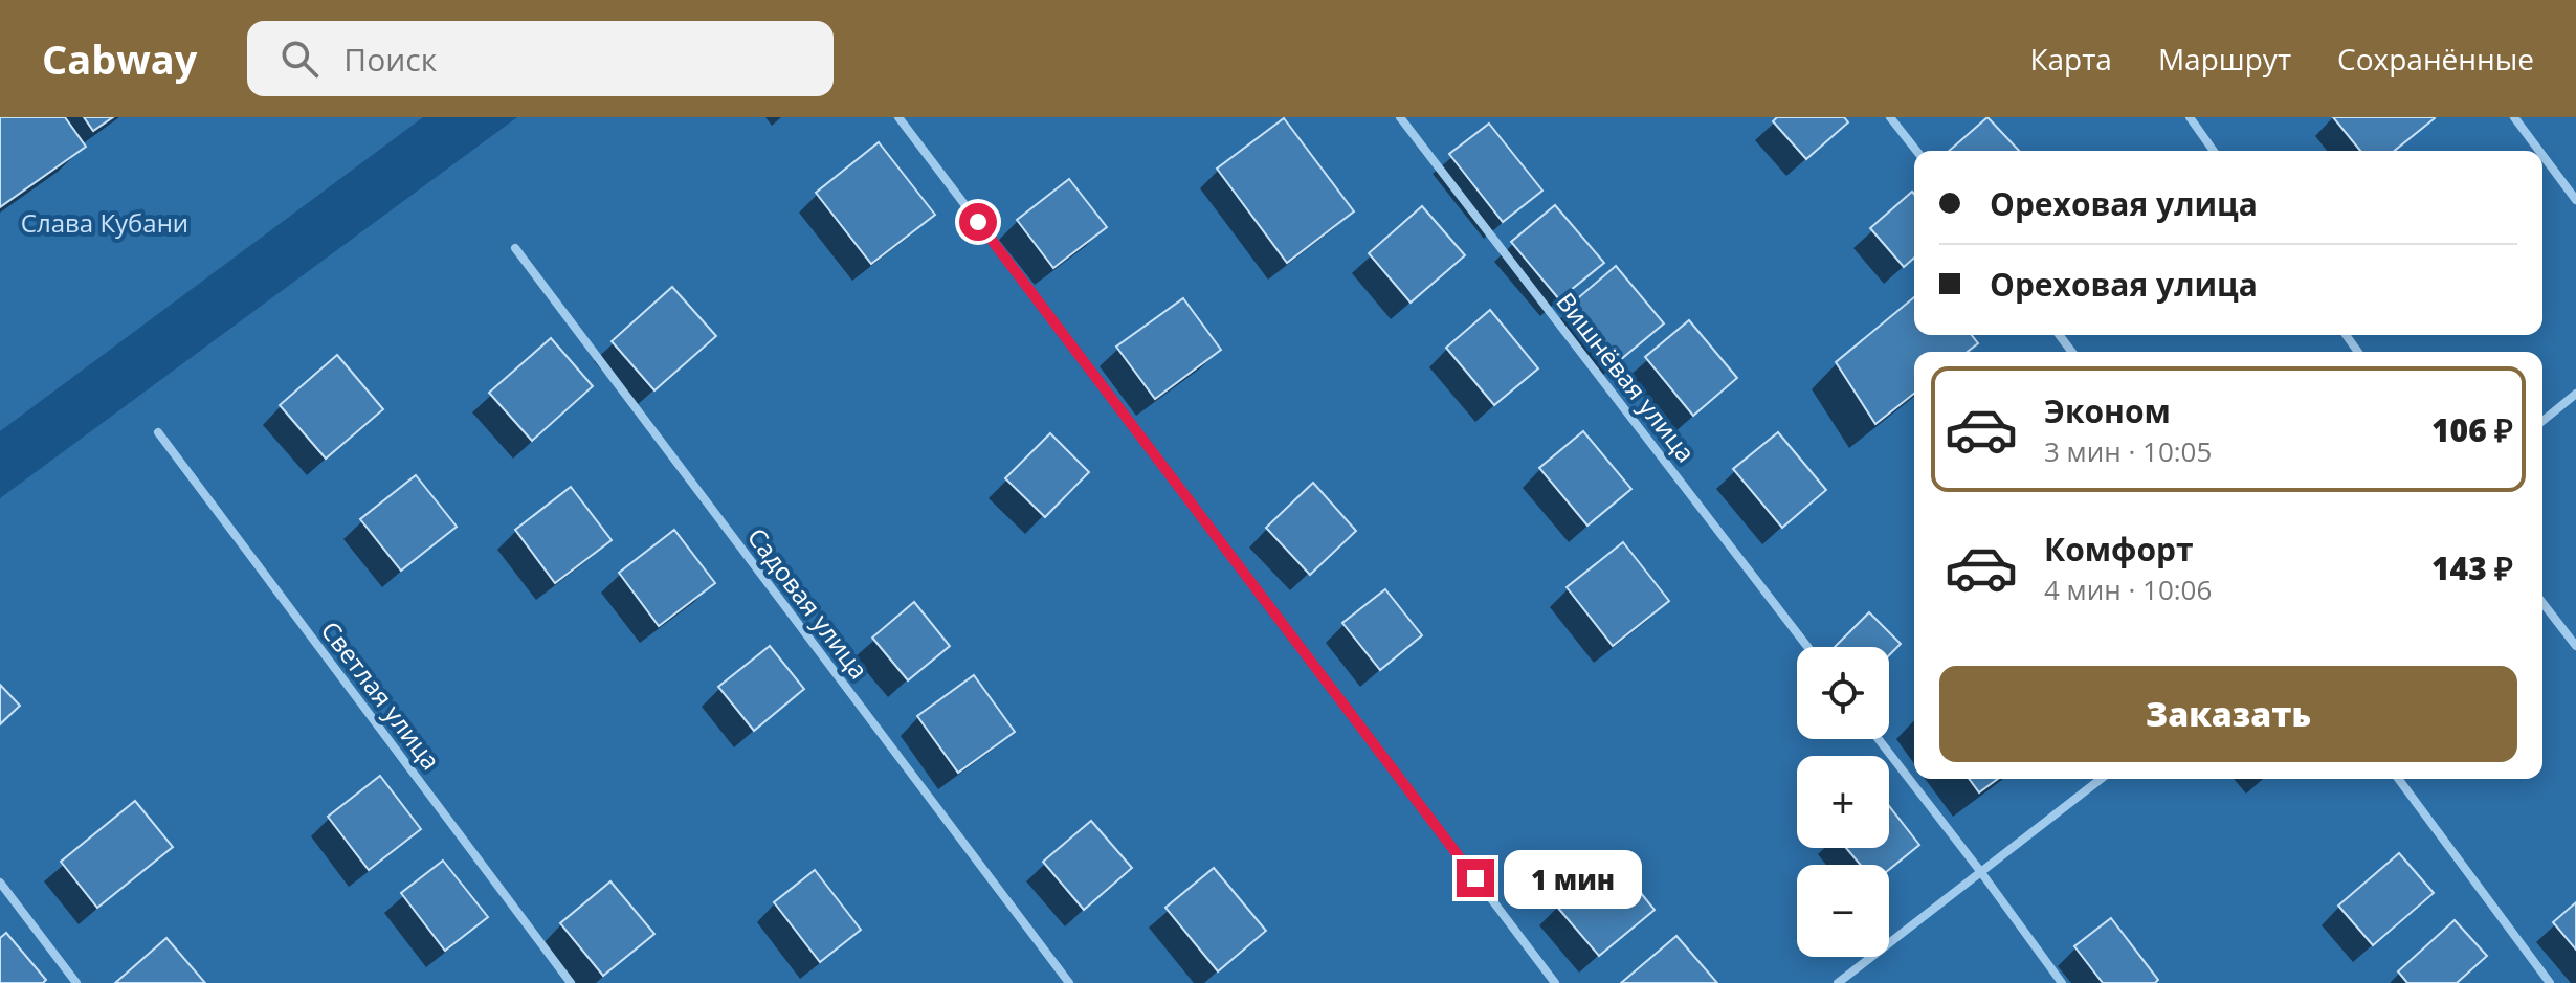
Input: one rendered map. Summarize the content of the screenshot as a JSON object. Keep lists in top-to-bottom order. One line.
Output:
{"streets":{"street":["Вишнёвая улица","Садовая улица","Светлая улица"]},"parks":["Слава Кубани"],"page":{"header":"Cabway","search":"Поиск","nav":["Карта","Маршрут","Сохранённые"],"banner":["Ореховая улица","Ореховая улица"],"list":[{"name":"Эконом","note":"3 мин · 10:05","value":"106 ₽"},{"name":"Комфорт","note":"4 мин · 10:06","value":"143 ₽"}],"map_buttons":["+","−"],"buttons":"Заказать","bubble":"1 мин"}}
